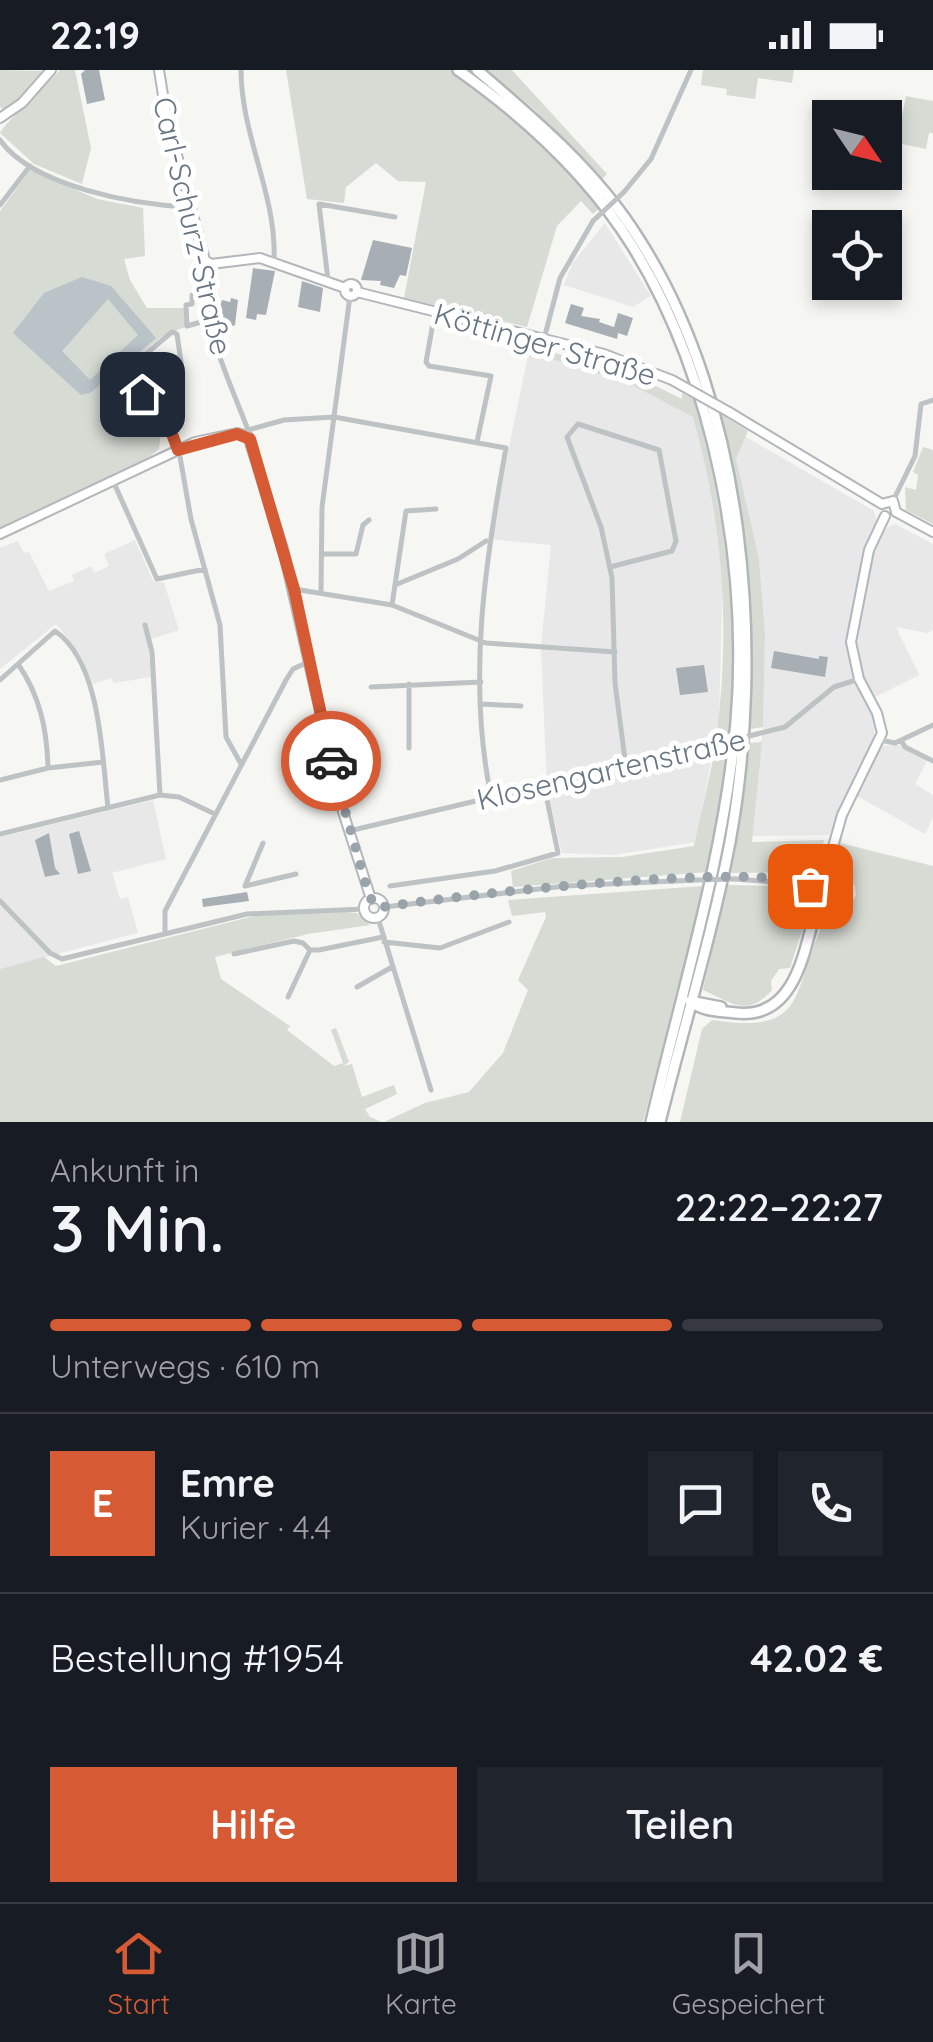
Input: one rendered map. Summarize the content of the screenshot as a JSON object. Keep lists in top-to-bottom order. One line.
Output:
{"streets":{"street":["Carl-Schurz-Straße","Köttinger Straße","Klosengartenstraße"]},"crossings":[["Carl-Schurz-Straße","Köttinger Straße"],["Carl-Schurz-Straße","Klosengartenstraße"]],"north":"bottom right","page":{"status":"22:19","heading":["3 Min.","Ankunft in","22:22–22:27"],"panel":["Emre","Kurier · 4.4","Bestellung #1954","42.02 €"],"bar":"Unterwegs · 610 m","round":"E","buttons":["Hilfe","Teilen"],"tabs":["Start","Karte","Gespeichert"]}}
